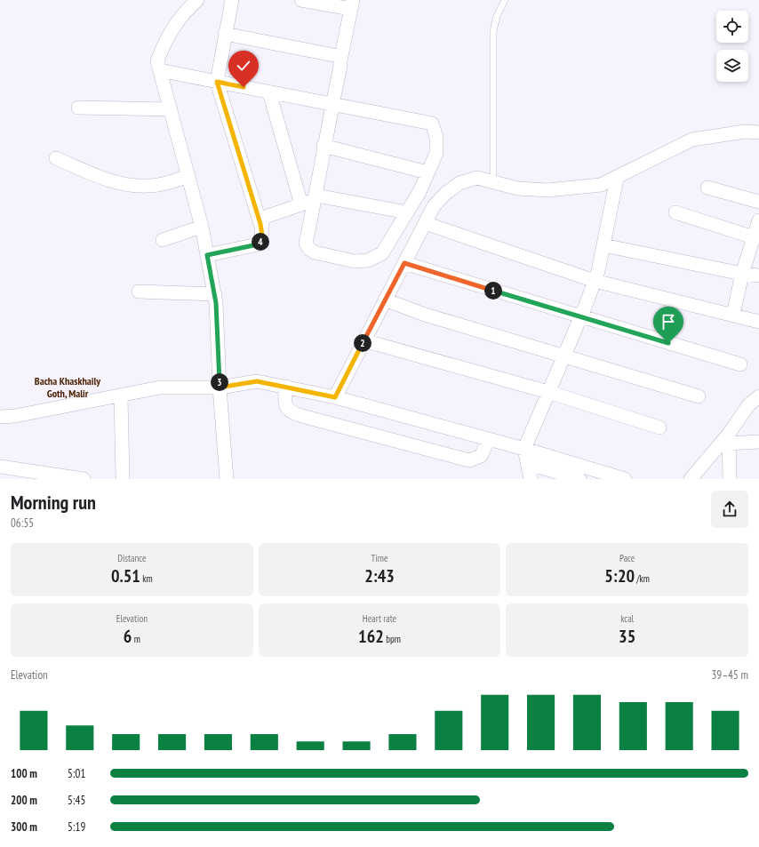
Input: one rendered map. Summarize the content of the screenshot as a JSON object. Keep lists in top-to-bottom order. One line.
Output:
{"districts":["Bacha Khaskhaily Goth, Malir"],"page":{"pins":["4","1","2","3"],"heading":["Morning run","06:55"],"stats":[["Distance","0.51 km"],["Time","2:43"],["Pace","5:20 /km"],["Elevation","6 m"],["Heart rate","162 bpm"],["kcal","35"]],"chart":["Elevation","39–45 m"],"list":[{"name":"100 m","note":"5:01"},{"name":"200 m","note":"5:45"},{"name":"300 m","note":"5:19"}]}}
